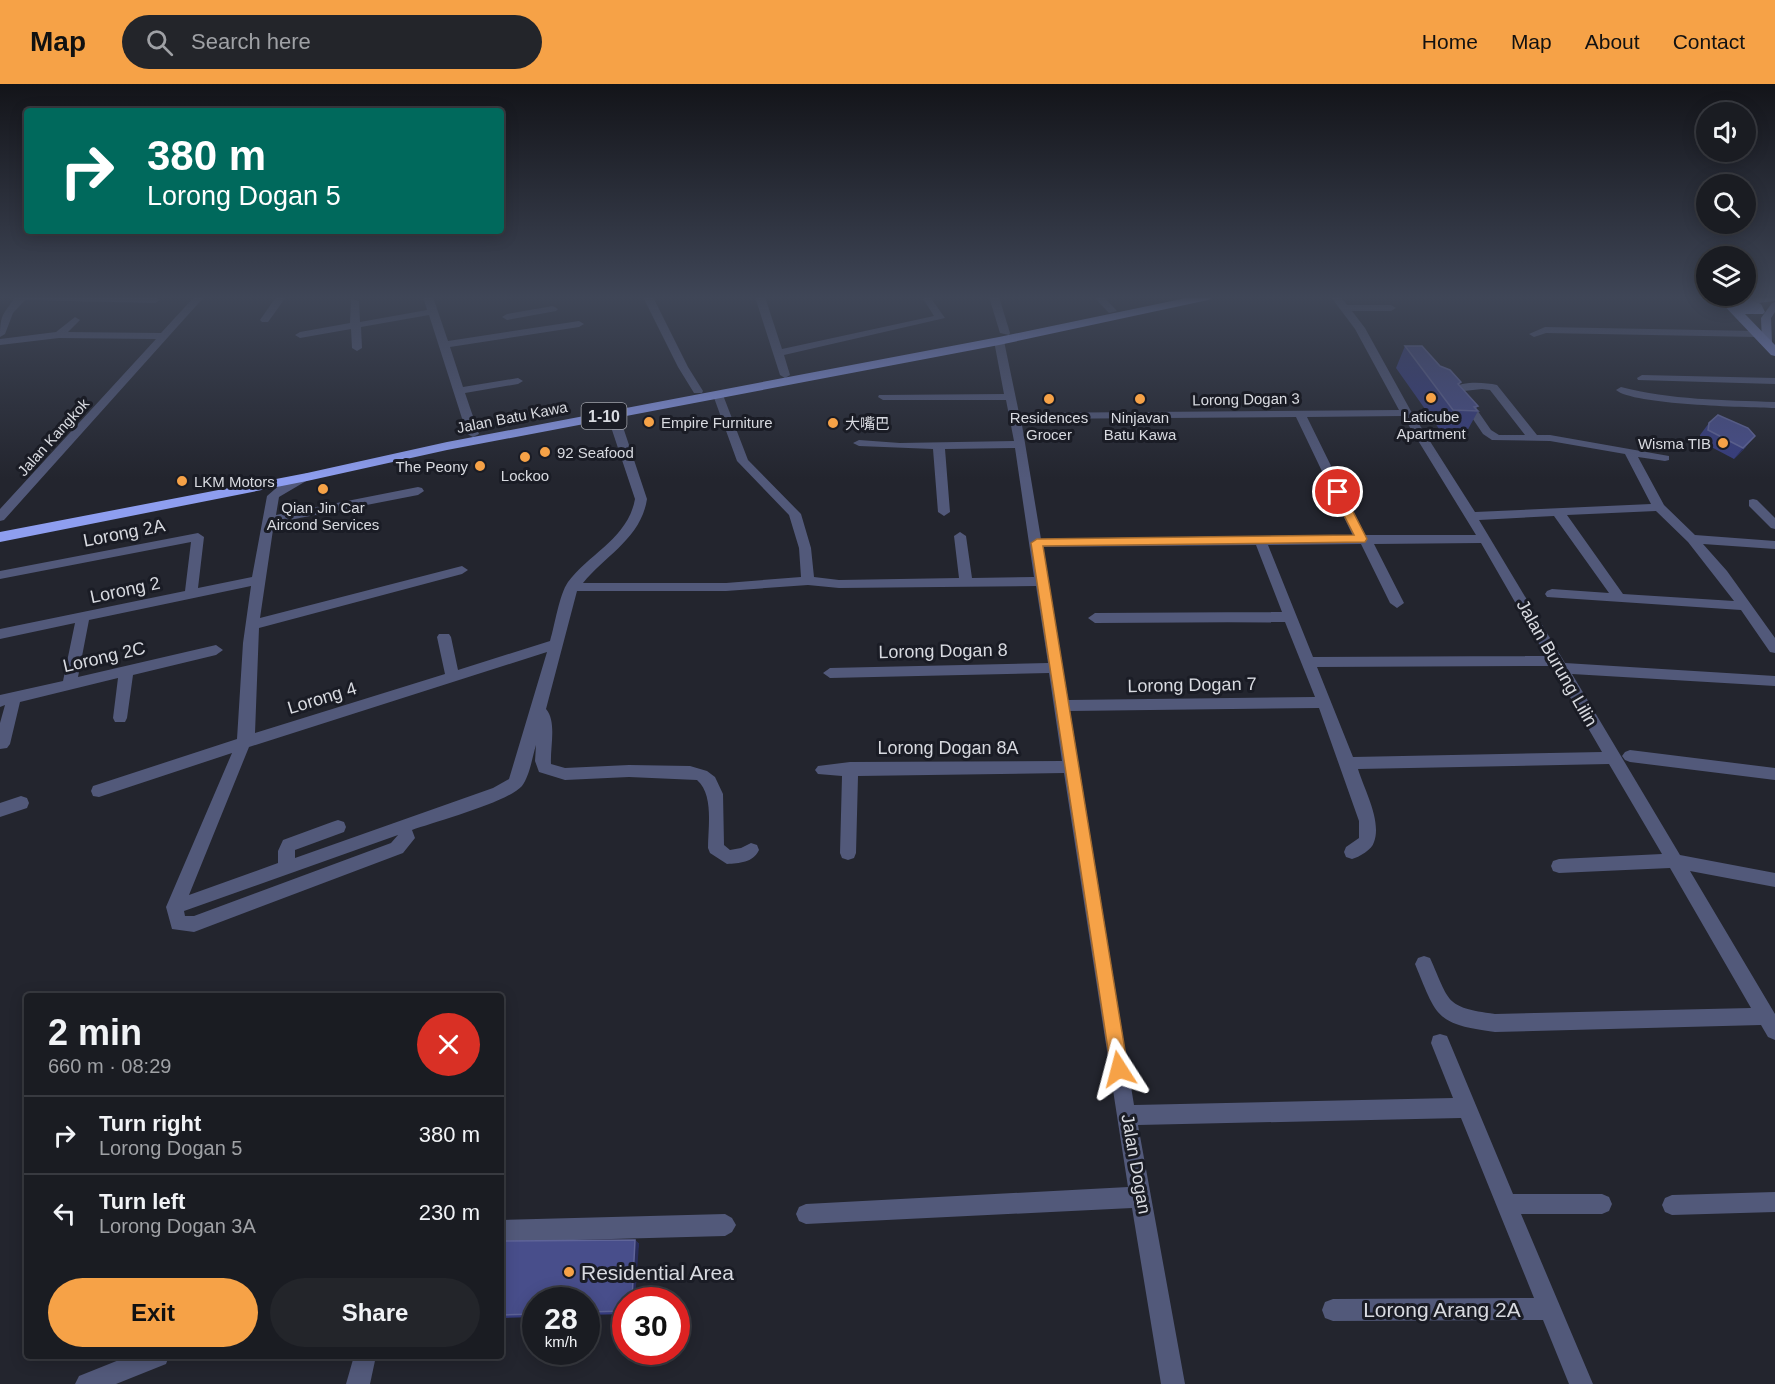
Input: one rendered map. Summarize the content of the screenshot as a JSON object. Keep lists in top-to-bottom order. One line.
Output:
{"streets":{"highway":["1-10","Jalan Batu Kawa"],"street":["Lorong Dogan 3","Jalan Kangkok","Lorong 2A","Lorong 2","Lorong Dogan 8","Lorong 2C","Jalan Burung Lilin","Lorong Dogan 7","Lorong 4","Lorong Dogan 8A","Jalan Dogan","Lorong Arang 2A"]},"crossings":[["Lorong Dogan 3","Jalan Burung Lilin"],["Lorong Dogan 3","Jalan Dogan"],["Lorong 2A","Lorong 2"],["Lorong Dogan 8","Jalan Dogan"],["Lorong Dogan 7","Jalan Dogan"],["Lorong Dogan 8A","Jalan Dogan"]],"places":["Laticube Apartment","Residences Grocer","Ninjavan Batu Kawa","Empire Furniture","大嘴巴","Wisma TIB","92 Seafood","Lockoo","The Peony","LKM Motors","Qian Jin Car Aircond Services","Residential Area"],"page":{"header":"Map","search":"Search here","nav":["Home","Map","About","Contact"],"turn":["380 m","Lorong Dogan 5"],"heading":["2 min","660 m · 08:29"],"list":[{"name":"Turn right","note":"Lorong Dogan 5","value":"380 m"},{"name":"Turn left","note":"Lorong Dogan 3A","value":"230 m"}],"buttons":["Exit","Share"],"speed":"28 km/h","limit":"30"}}
